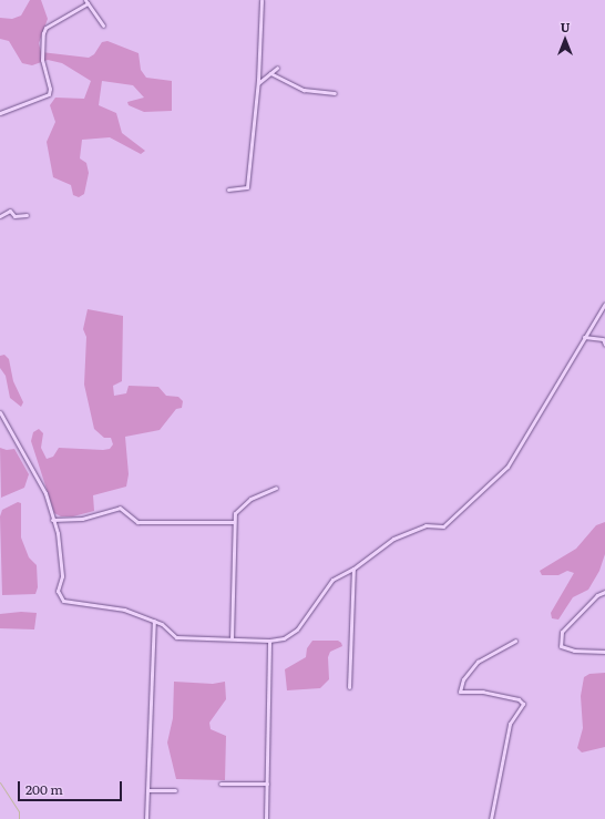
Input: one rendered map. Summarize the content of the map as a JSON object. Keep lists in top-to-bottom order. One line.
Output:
{"scale_bar":"200 m","north":"top"}
